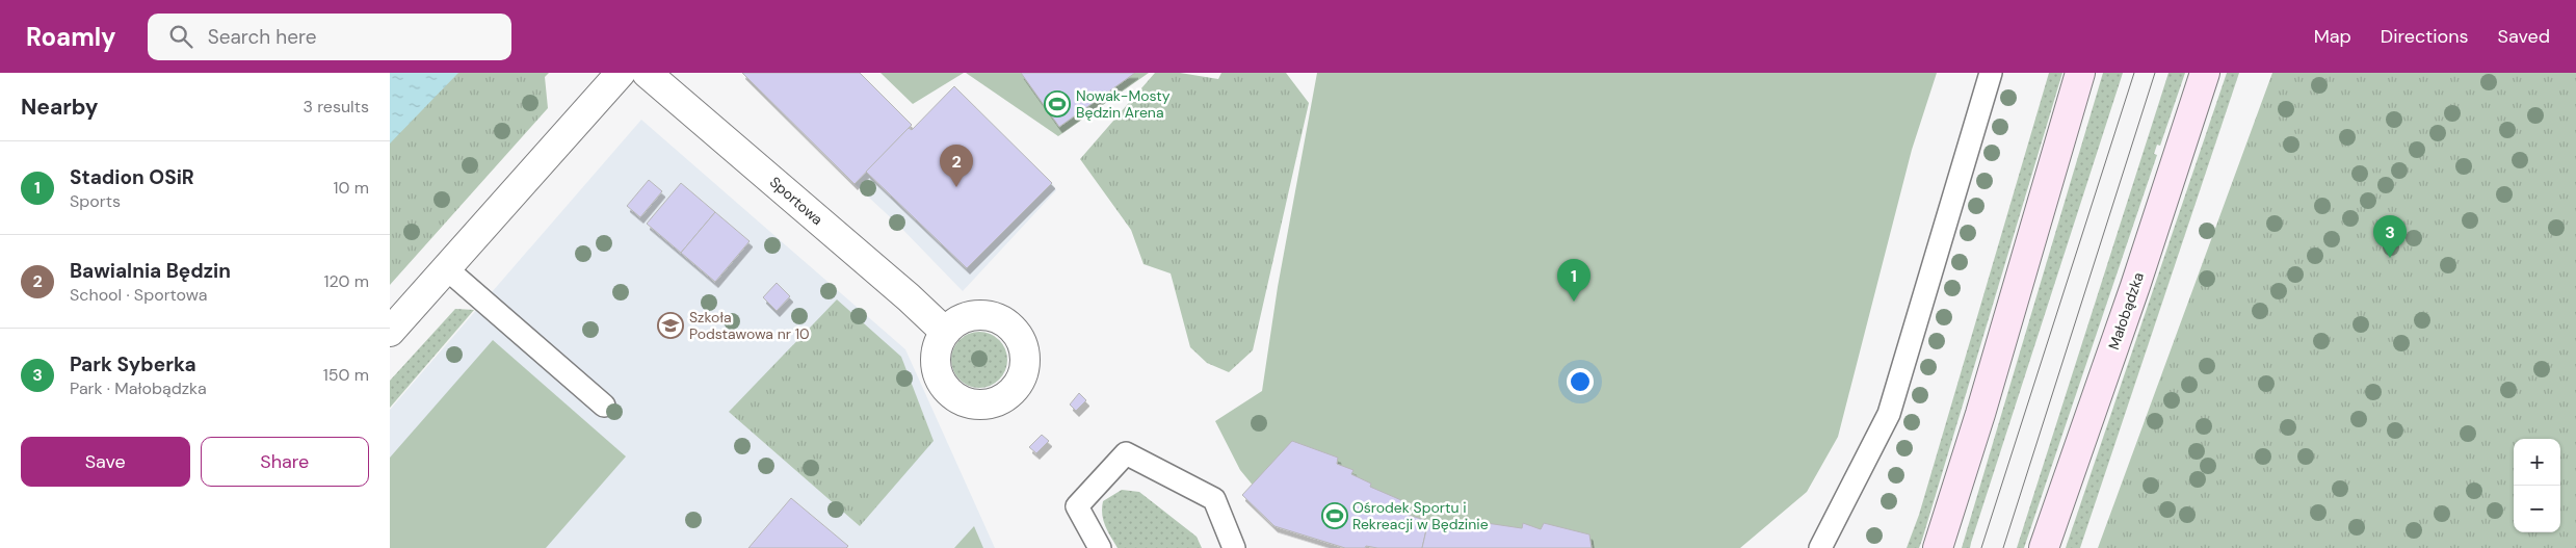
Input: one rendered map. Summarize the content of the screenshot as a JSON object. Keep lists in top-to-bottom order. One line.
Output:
{"streets":{"street":["Sportowa","Małobądzka"]},"places":{"sports":["Nowak-Mosty Będzin Arena","Ośrodek Sportu i Rekreacji w Będzinie"],"school or university":["Szkoła Podstawowa nr 10"]},"page":{"header":"Roamly","search":"Search here","nav":["Map","Directions","Saved"],"heading":["Nearby","3 results"],"list":[{"mark":"1","name":"Stadion OSiR","note":"Sports","value":"10 m"},{"mark":"2","name":"Bawialnia Będzin","note":"School · Sportowa","value":"120 m"},{"mark":"3","name":"Park Syberka","note":"Park · Małobądzka","value":"150 m"}],"pins":["2","3","1"],"buttons":["Save","Share"],"map_buttons":["+","−"]}}
